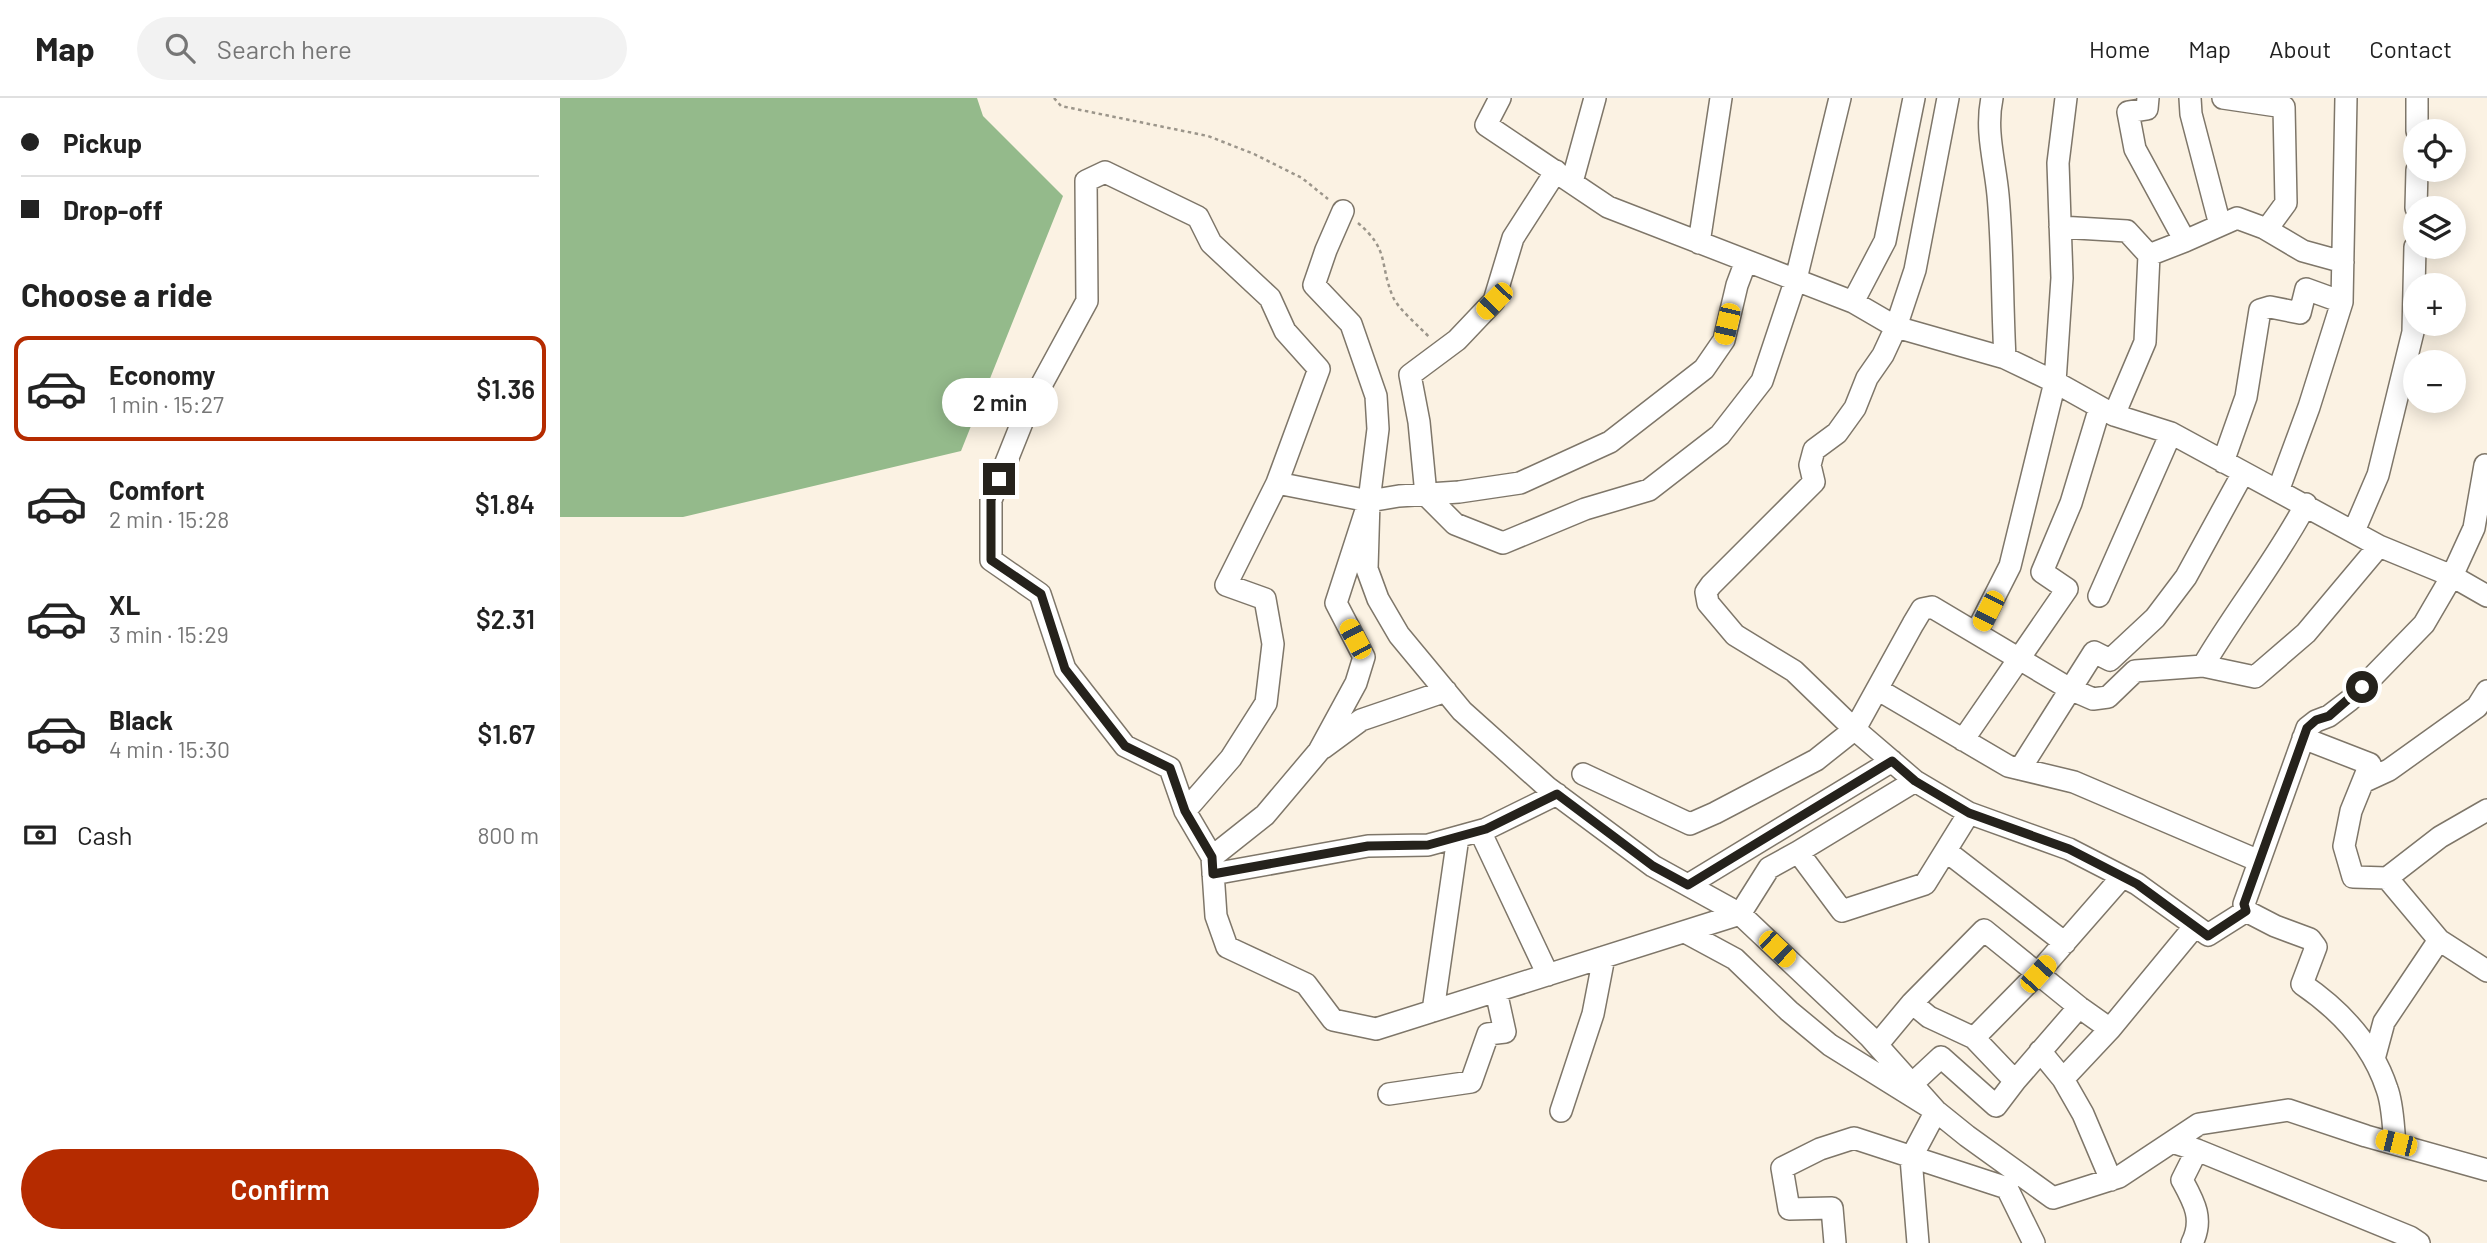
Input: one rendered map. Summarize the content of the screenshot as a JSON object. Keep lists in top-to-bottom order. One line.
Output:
{"page":{"header":"Map","search":"Search here","nav":["Home","Map","About","Contact"],"banner":["Pickup","Drop-off"],"map_buttons":["+","−"],"heading":"Choose a ride","list":[{"name":"Economy","note":"1 min · 15:27","value":"$1.36"},{"name":"Comfort","note":"2 min · 15:28","value":"$1.84"},{"name":"XL","note":"3 min · 15:29","value":"$2.31"},{"name":"Black","note":"4 min · 15:30","value":"$1.67"}],"bubble":"2 min","pay":["Cash","800 m"],"buttons":"Confirm"}}
